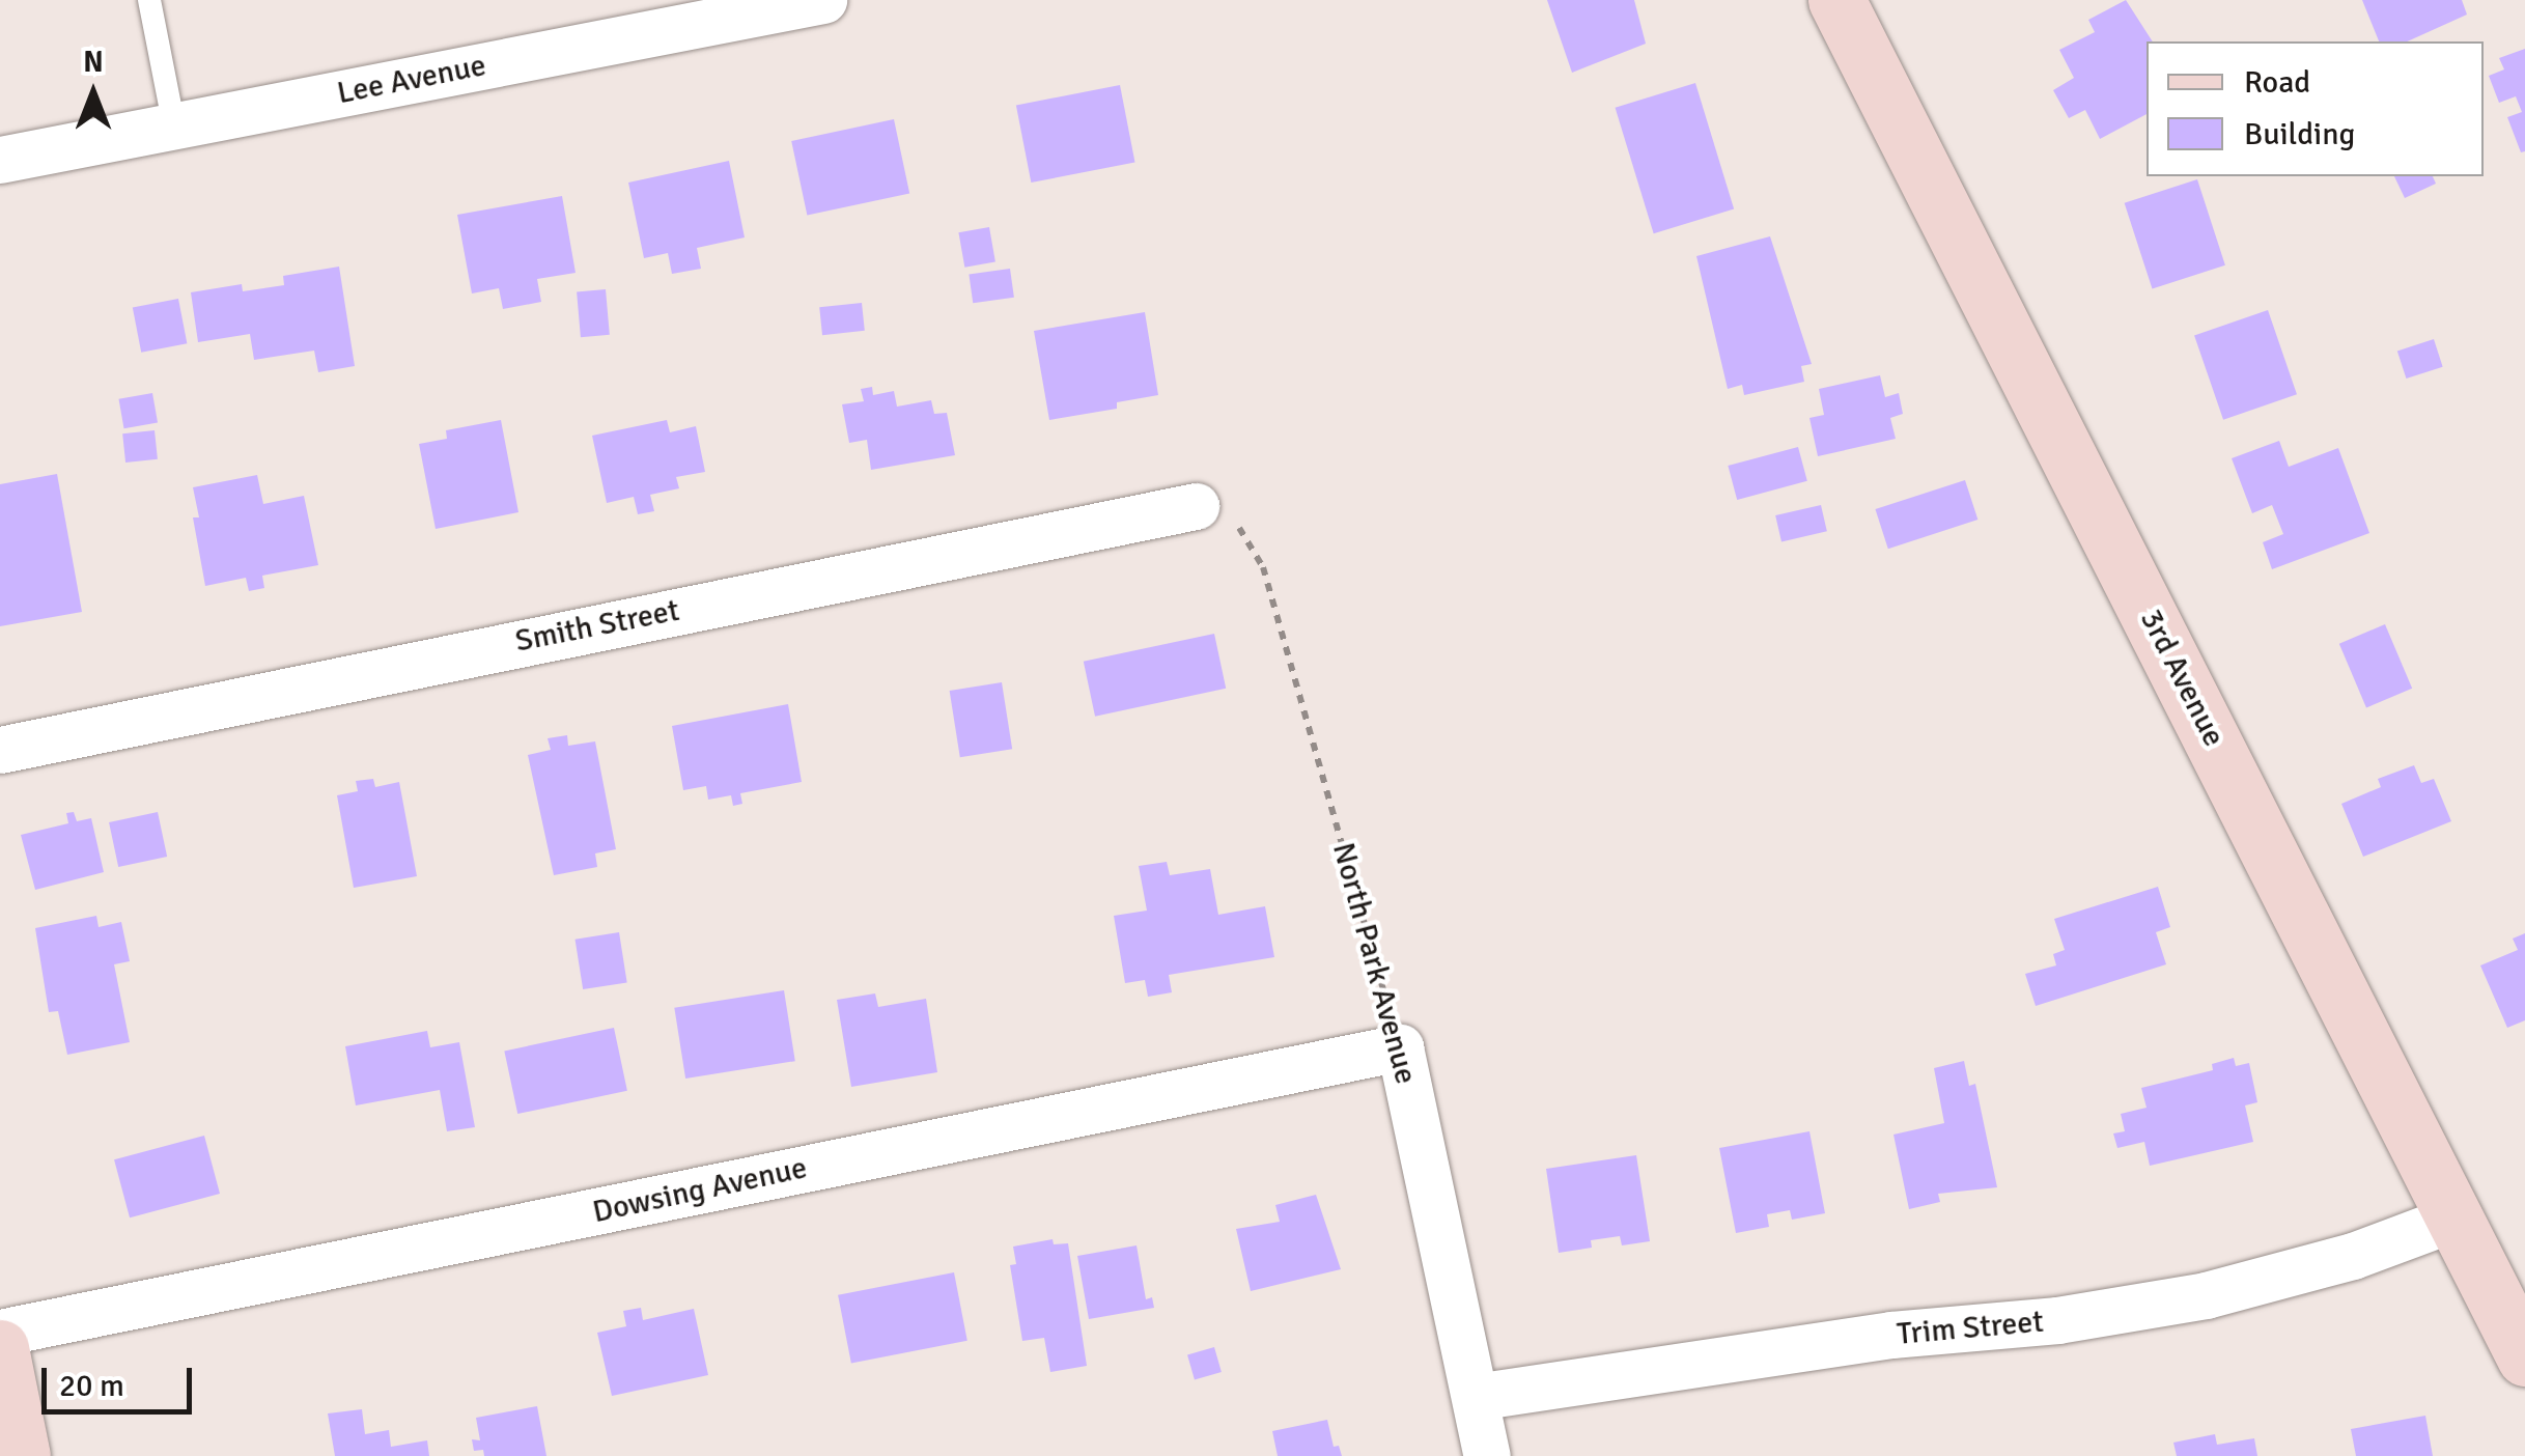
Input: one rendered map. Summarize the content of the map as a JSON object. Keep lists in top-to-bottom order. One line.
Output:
{"streets":{"street":["Lee Avenue","Smith Street","3rd Avenue","North Park Avenue","Dowsing Avenue","Trim Street"]},"crossings":[["Smith Street","North Park Avenue"],["3rd Avenue","Trim Street"],["North Park Avenue","Dowsing Avenue"],["North Park Avenue","Trim Street"]],"legend":["Road","Building"],"scale_bar":"20 m","north":"top"}
